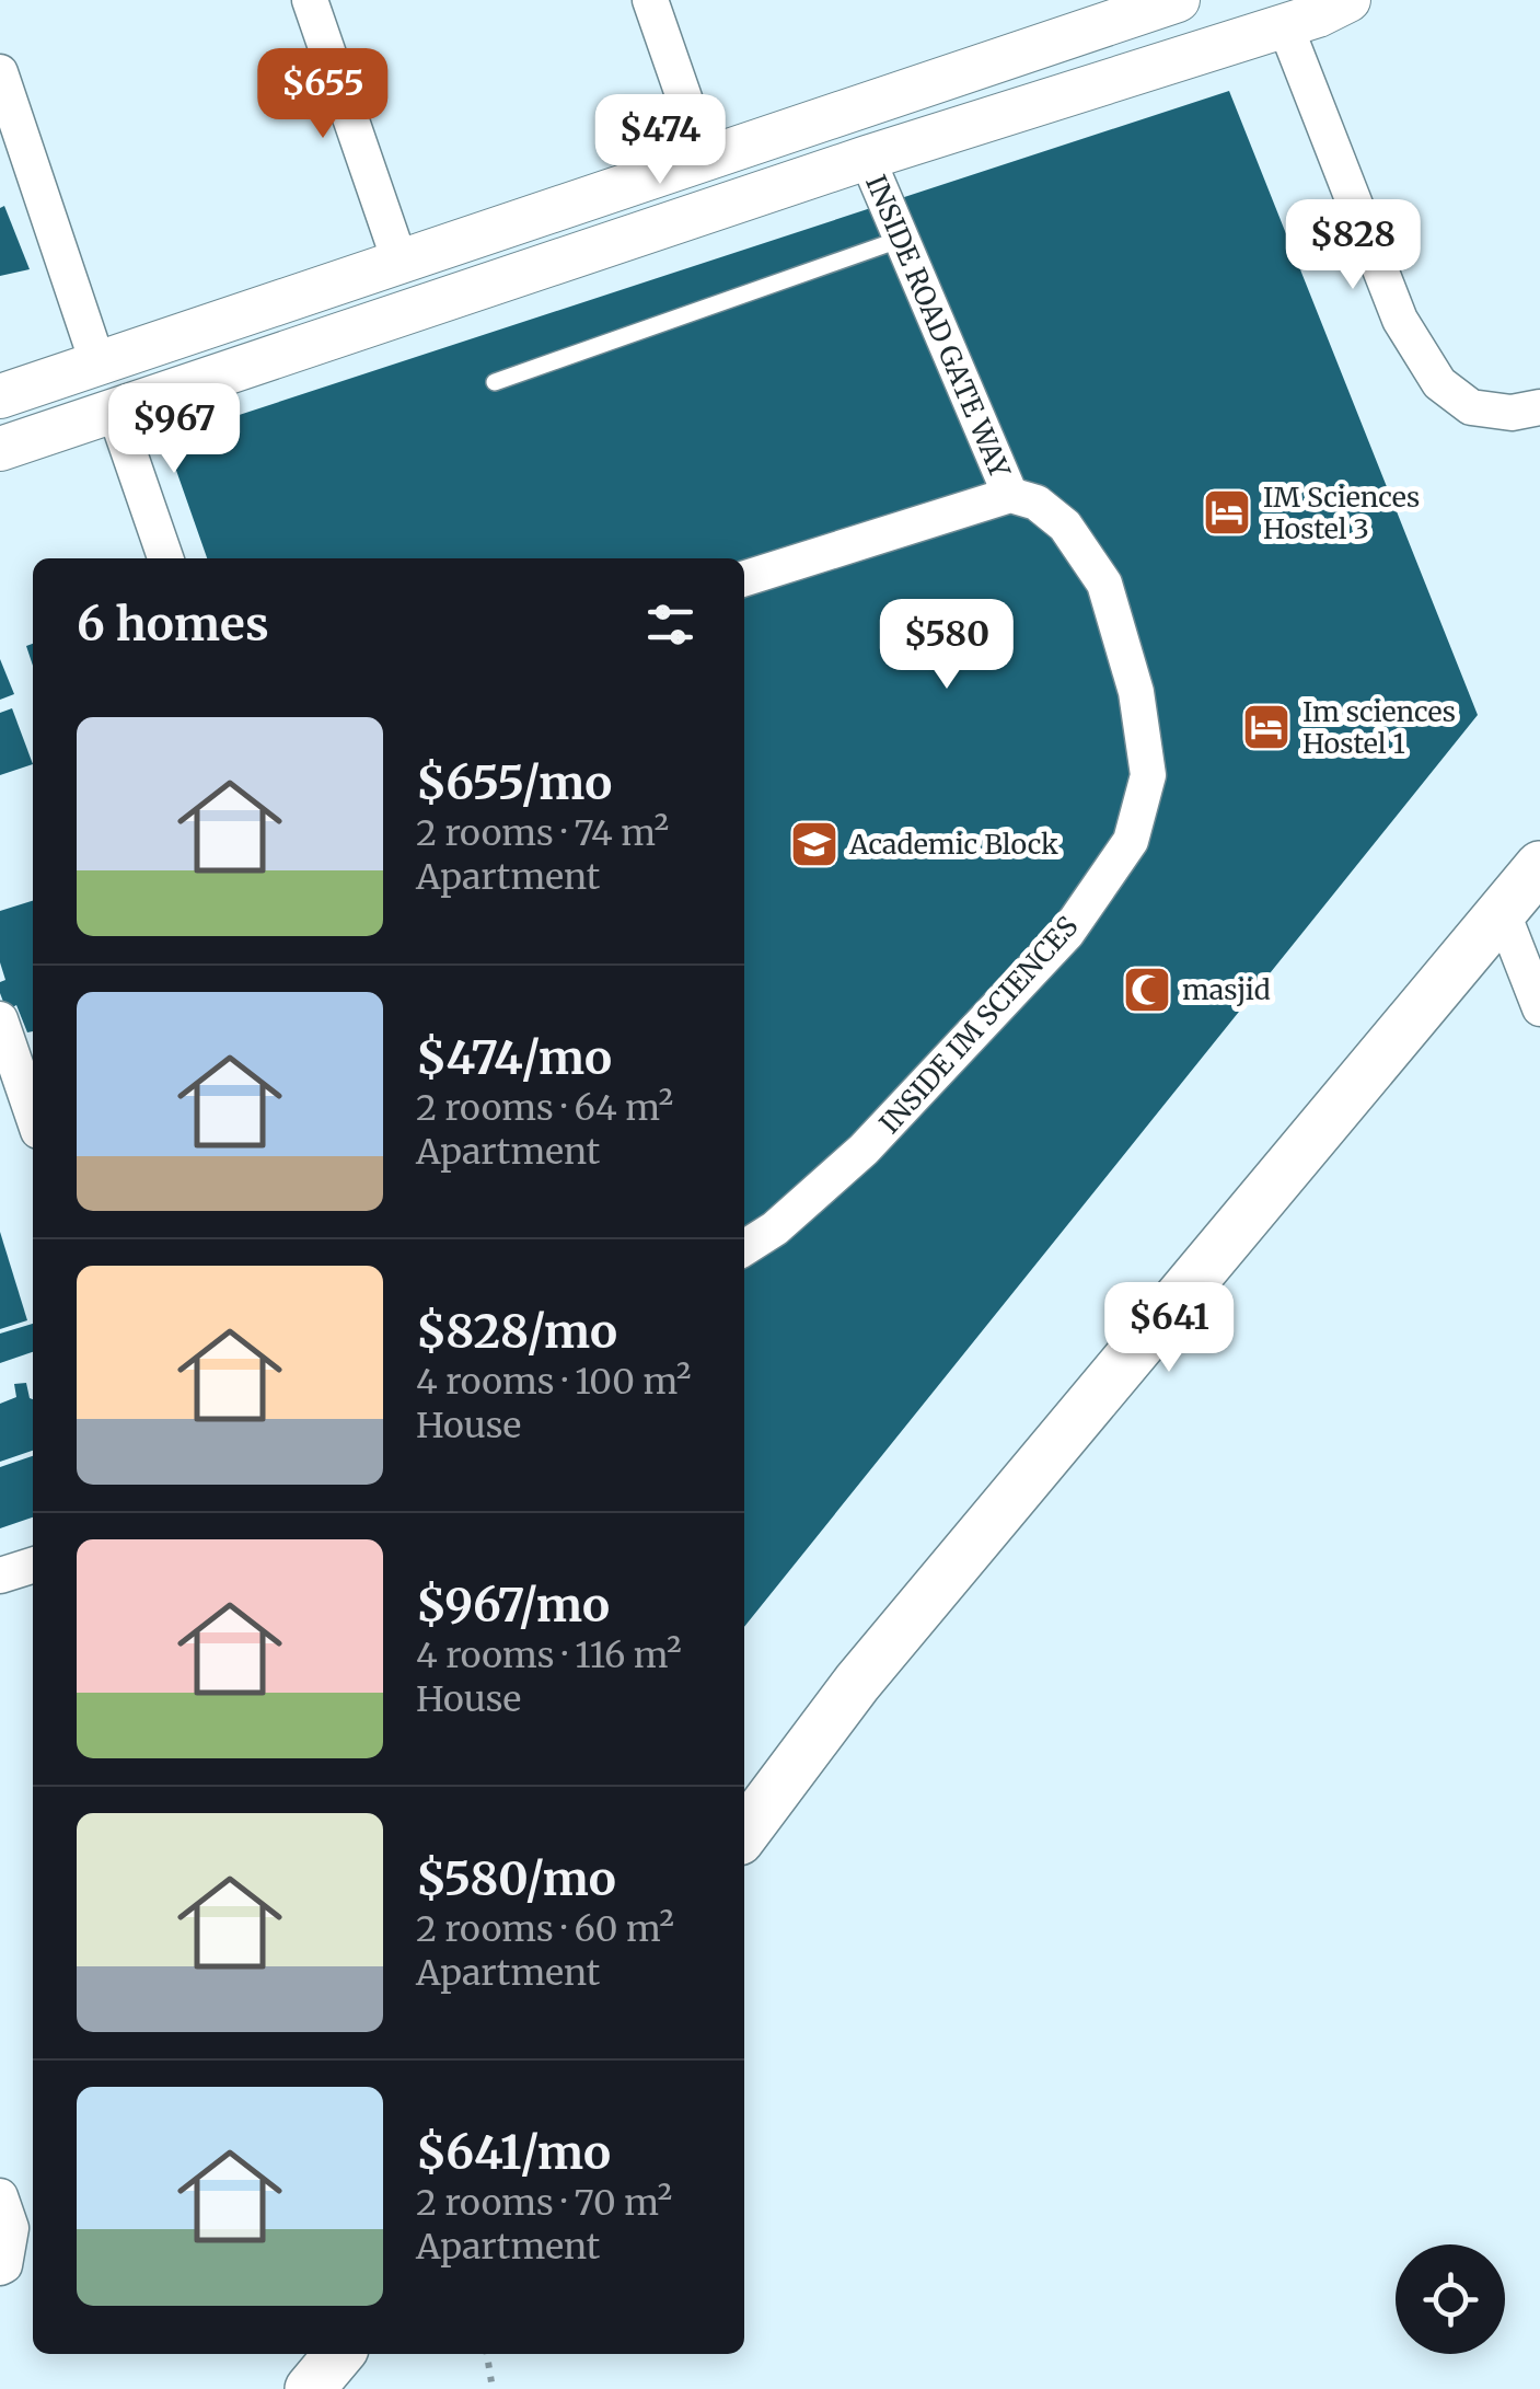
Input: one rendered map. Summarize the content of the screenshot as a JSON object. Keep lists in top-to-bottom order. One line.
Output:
{"streets":{"street":["INSIDE ROAD GATE WAY","INSIDE IM SCIENCES"]},"crossings":[["INSIDE ROAD GATE WAY","INSIDE IM SCIENCES"]],"places":{"hotel":["IM Sciences Hostel 3","Im sciences Hostel 1"],"school or university":["Academic Block"],"mosque":["masjid"]},"page":{"price":["$655","$474","$828","$967","$580","$641"],"heading":"6 homes","list":[{"name":"$655/mo","note":"2 rooms · 74 m² · Apartment"},{"name":"$474/mo","note":"2 rooms · 64 m² · Apartment"},{"name":"$828/mo","note":"4 rooms · 100 m² · House"},{"name":"$967/mo","note":"4 rooms · 116 m² · House"},{"name":"$580/mo","note":"2 rooms · 60 m² · Apartment"},{"name":"$641/mo","note":"2 rooms · 70 m² · Apartment"}]}}
